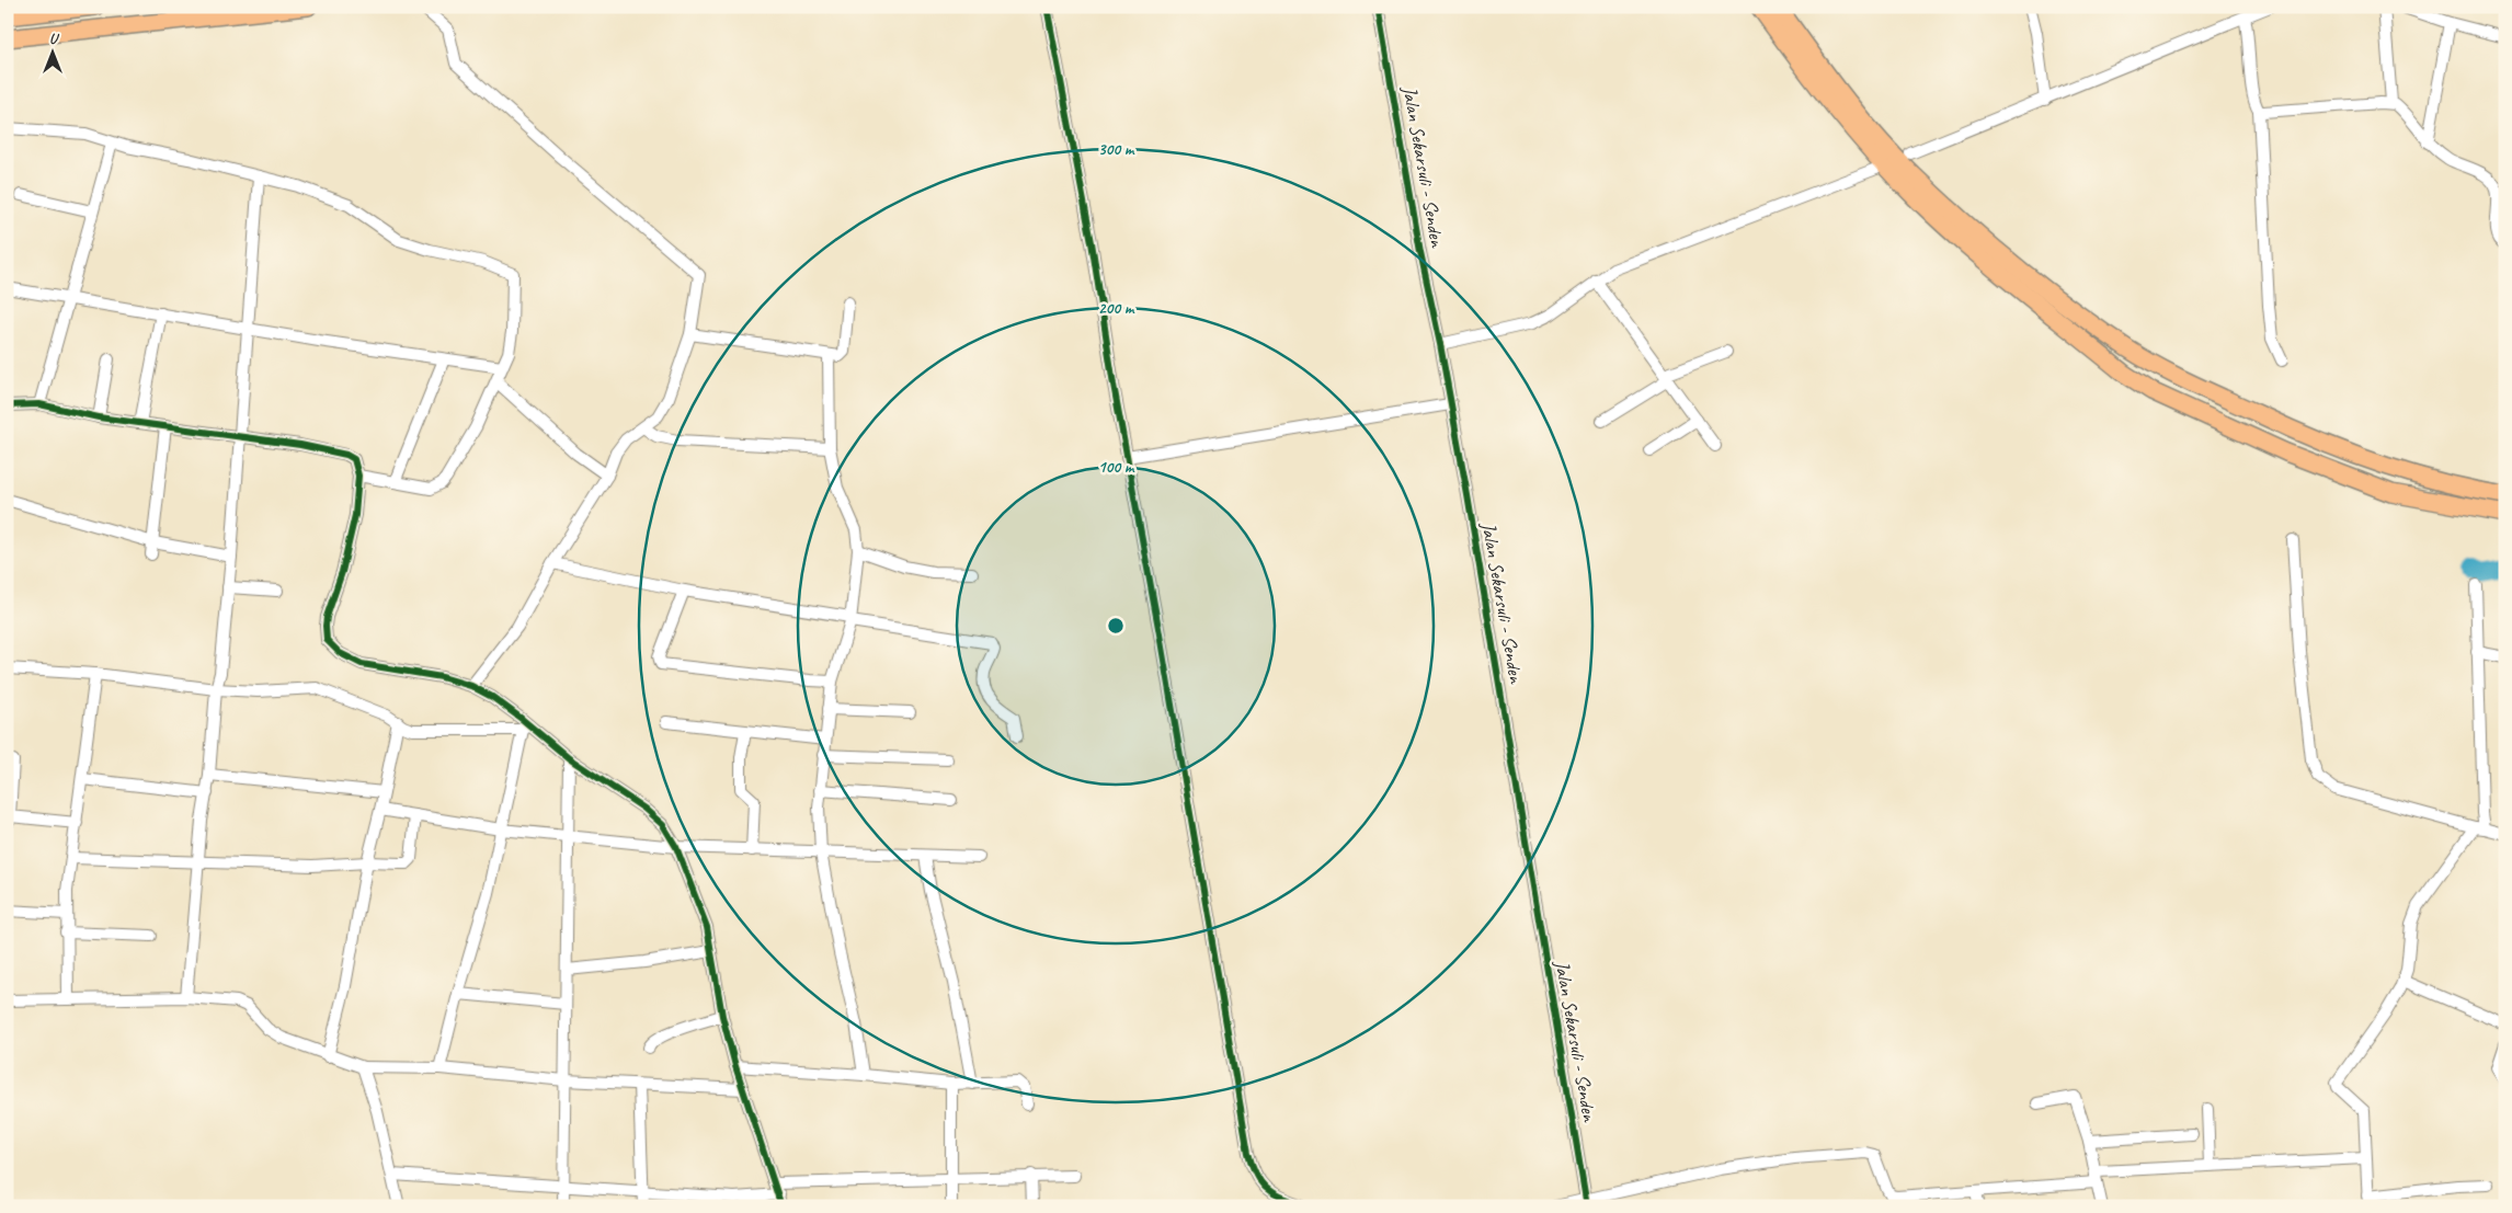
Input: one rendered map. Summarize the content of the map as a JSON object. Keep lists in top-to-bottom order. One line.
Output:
{"streets":{"street":["Jalan Sekarsuli - Senden"]},"north":"top","rings":["300 m","200 m","100 m"]}
